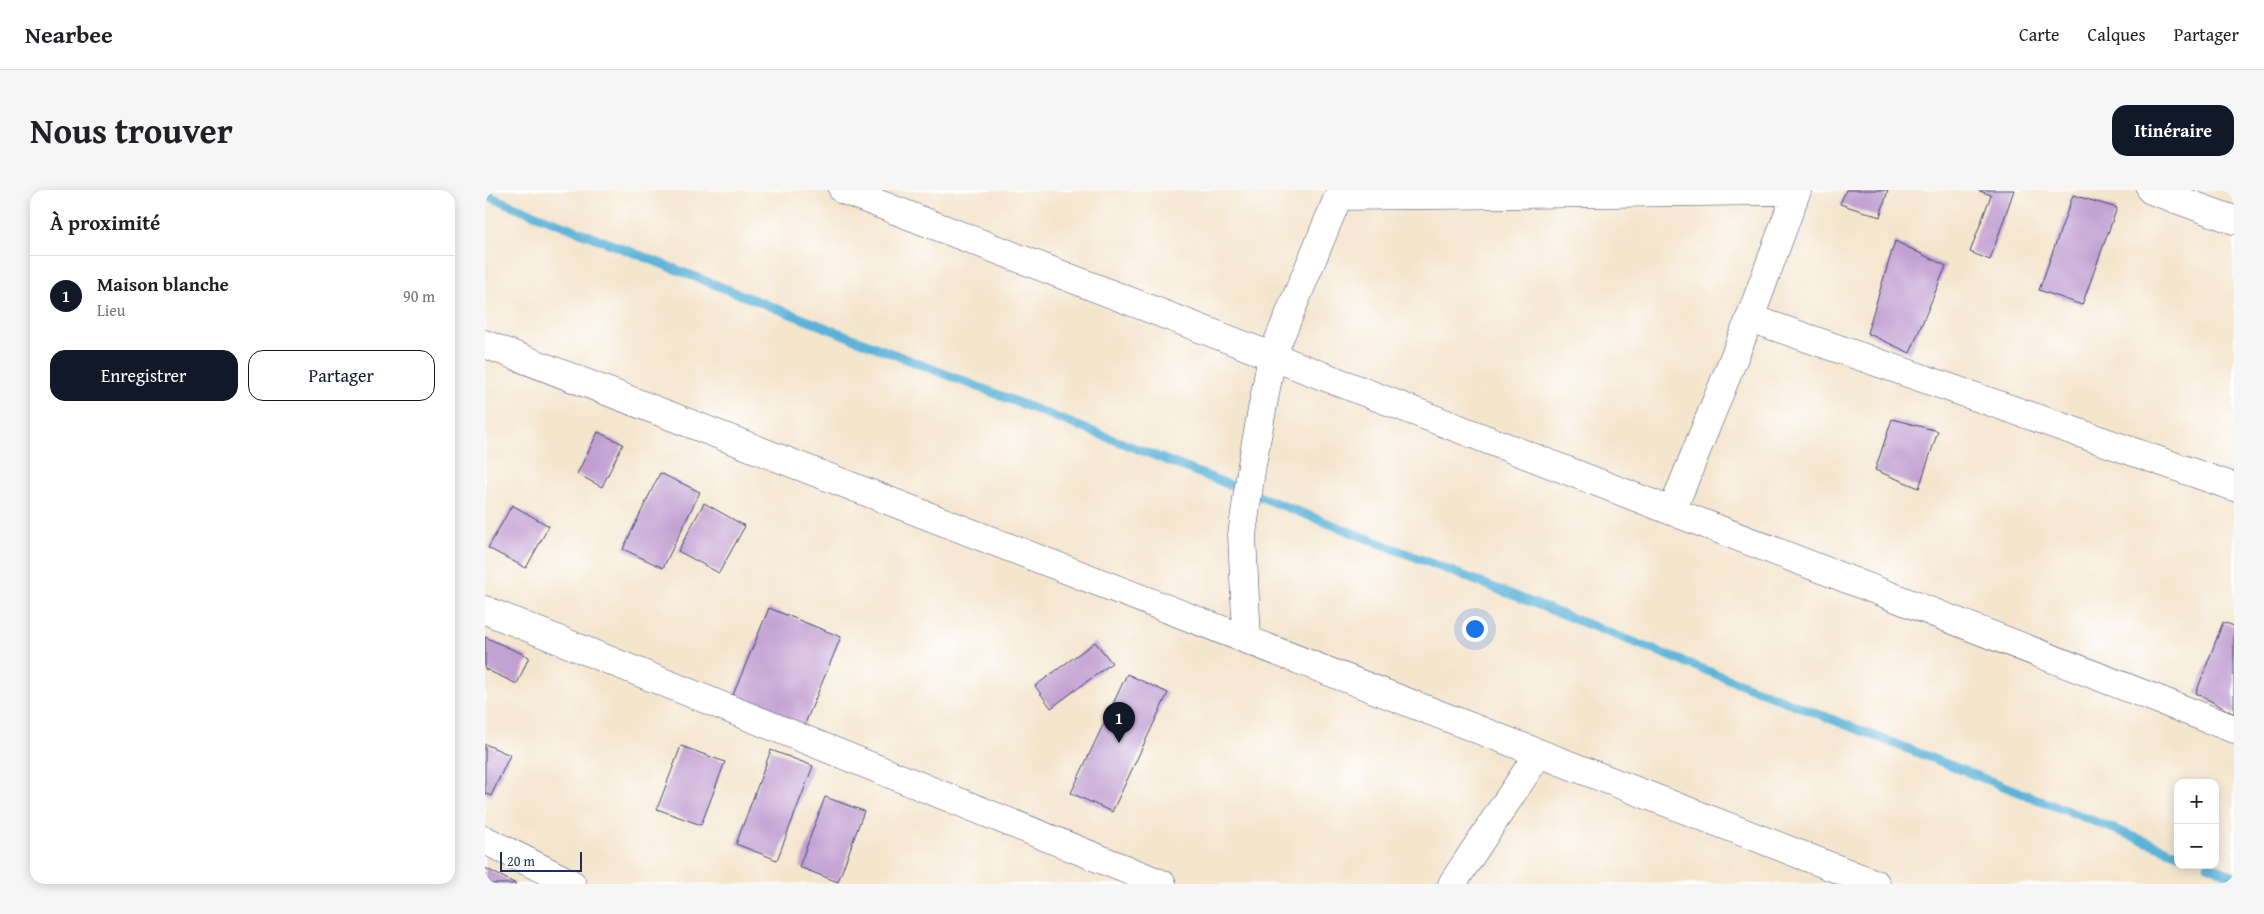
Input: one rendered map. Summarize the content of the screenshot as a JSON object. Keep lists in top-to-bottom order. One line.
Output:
{"scale_bar":"20 m","page":{"header":"Nearbee","nav":["Carte","Calques","Partager"],"title":"Nous trouver","buttons":["Itinéraire",["Enregistrer","Partager"]],"heading":"À proximité","list":[{"mark":"1","name":"Maison blanche","note":"Lieu","value":"90 m"}],"pins":"1","map_buttons":["+","−"],"scale":"20 m"}}
